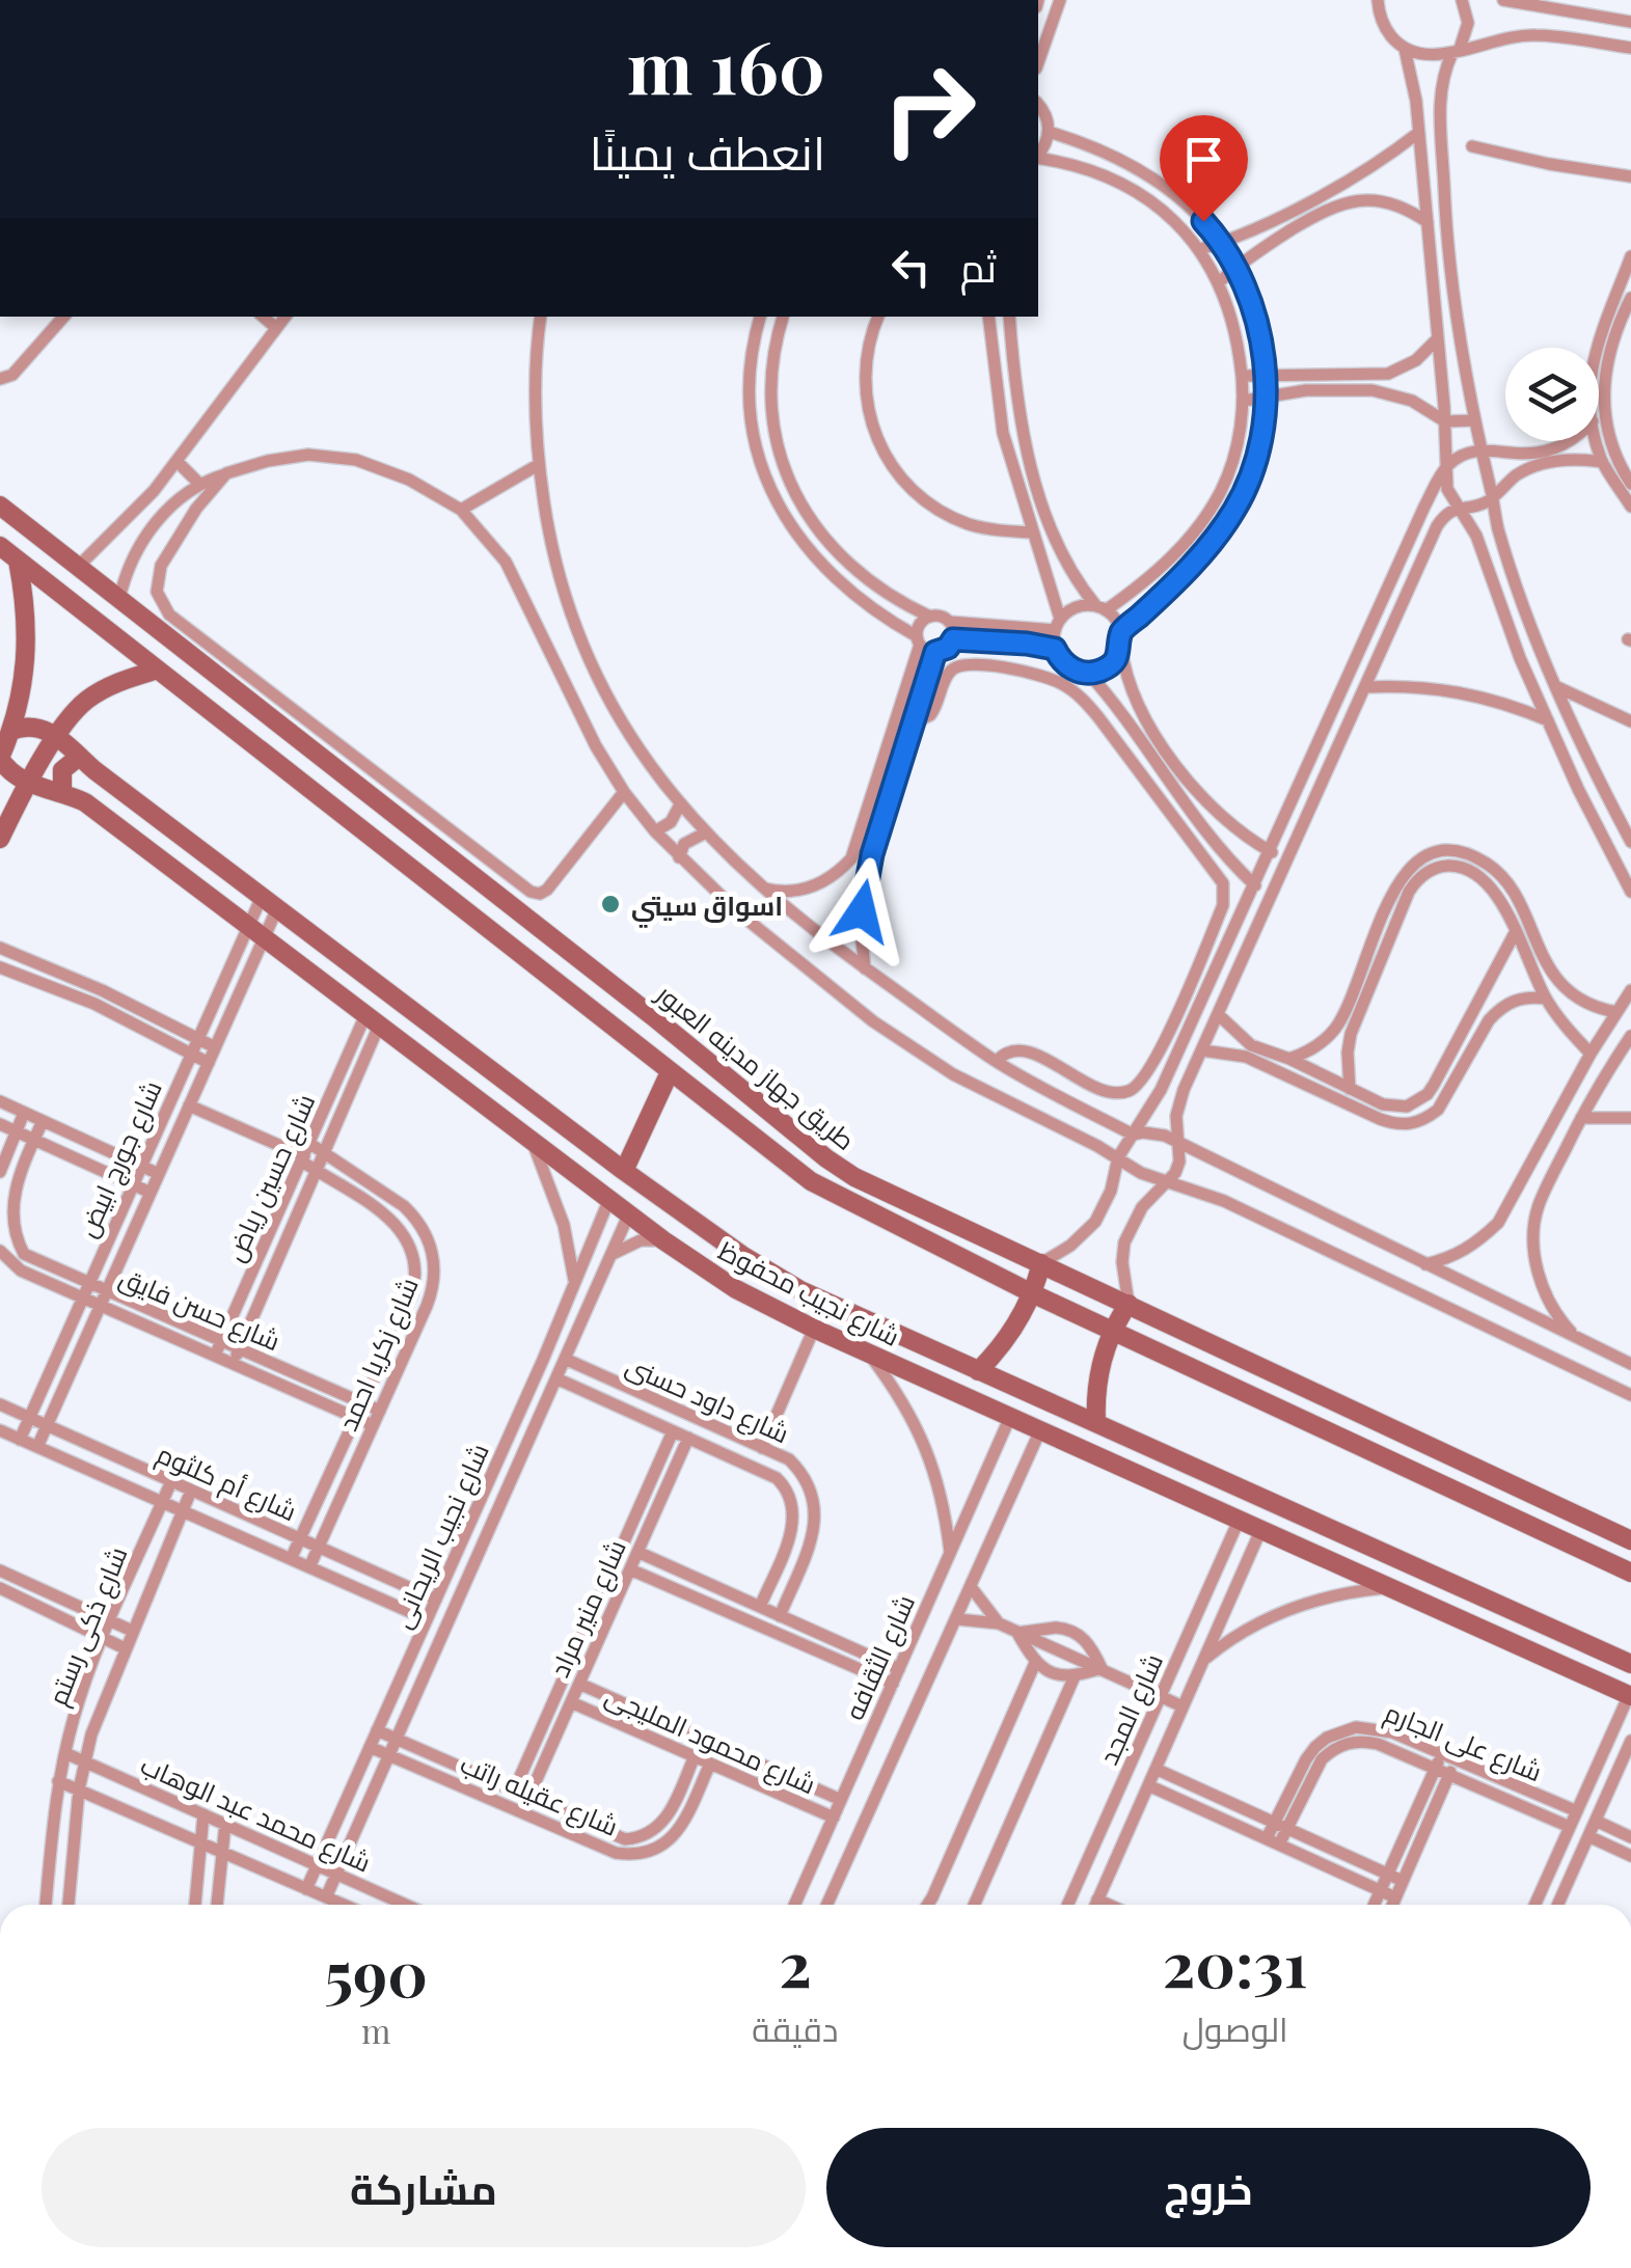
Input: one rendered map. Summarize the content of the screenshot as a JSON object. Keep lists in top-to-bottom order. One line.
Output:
{"streets":{"main road":["طريق جهاز مدينه العبور","شارع نجيب محفوظ"],"street":["شارع جورج ابيض","شارع حسين رياض","شارع حسن فايق","شارع زكريا احمد","شارع داود حسنى","شارع أم كلثوم","شارع نجيب الريحانى","شارع منير مراد","شارع ذكى رستم","شارع الثقافه","شارع المجد","شارع محمود المليجى","شارع على الجارم","شارع عقيله راتب","شارع محمد عبد الوهاب"]},"crossings":[["شارع جورج ابيض","شارع نجيب محفوظ"],["شارع جورج ابيض","شارع حسن فايق"],["شارع جورج ابيض","شارع أم كلثوم"],["شارع حسين رياض","شارع نجيب محفوظ"],["شارع حسين رياض","شارع حسن فايق"],["شارع حسين رياض","شارع زكريا احمد"],["شارع نجيب محفوظ","شارع نجيب الريحانى"],["شارع نجيب محفوظ","شارع الثقافه"],["شارع نجيب محفوظ","شارع المجد"],["شارع حسن فايق","شارع زكريا احمد"],["شارع زكريا احمد","شارع أم كلثوم"],["شارع داود حسنى","شارع نجيب الريحانى"],["شارع داود حسنى","شارع منير مراد"],["شارع أم كلثوم","شارع نجيب الريحانى"],["شارع أم كلثوم","شارع ذكى رستم"],["شارع نجيب الريحانى","شارع عقيله راتب"],["شارع نجيب الريحانى","شارع محمد عبد الوهاب"],["شارع منير مراد","شارع محمود المليجى"],["شارع منير مراد","شارع عقيله راتب"],["شارع ذكى رستم","شارع محمد عبد الوهاب"],["شارع الثقافه","شارع محمود المليجى"],["شارع محمود المليجى","شارع عقيله راتب"]],"places":["اسواق سيتي"],"page":{"turn":["160 m","انعطف يمينًا"],"then":"ثم","eta":["20:31","الوصول","2","دقيقة","590","m"],"buttons":["خروج","مشاركة"]}}
